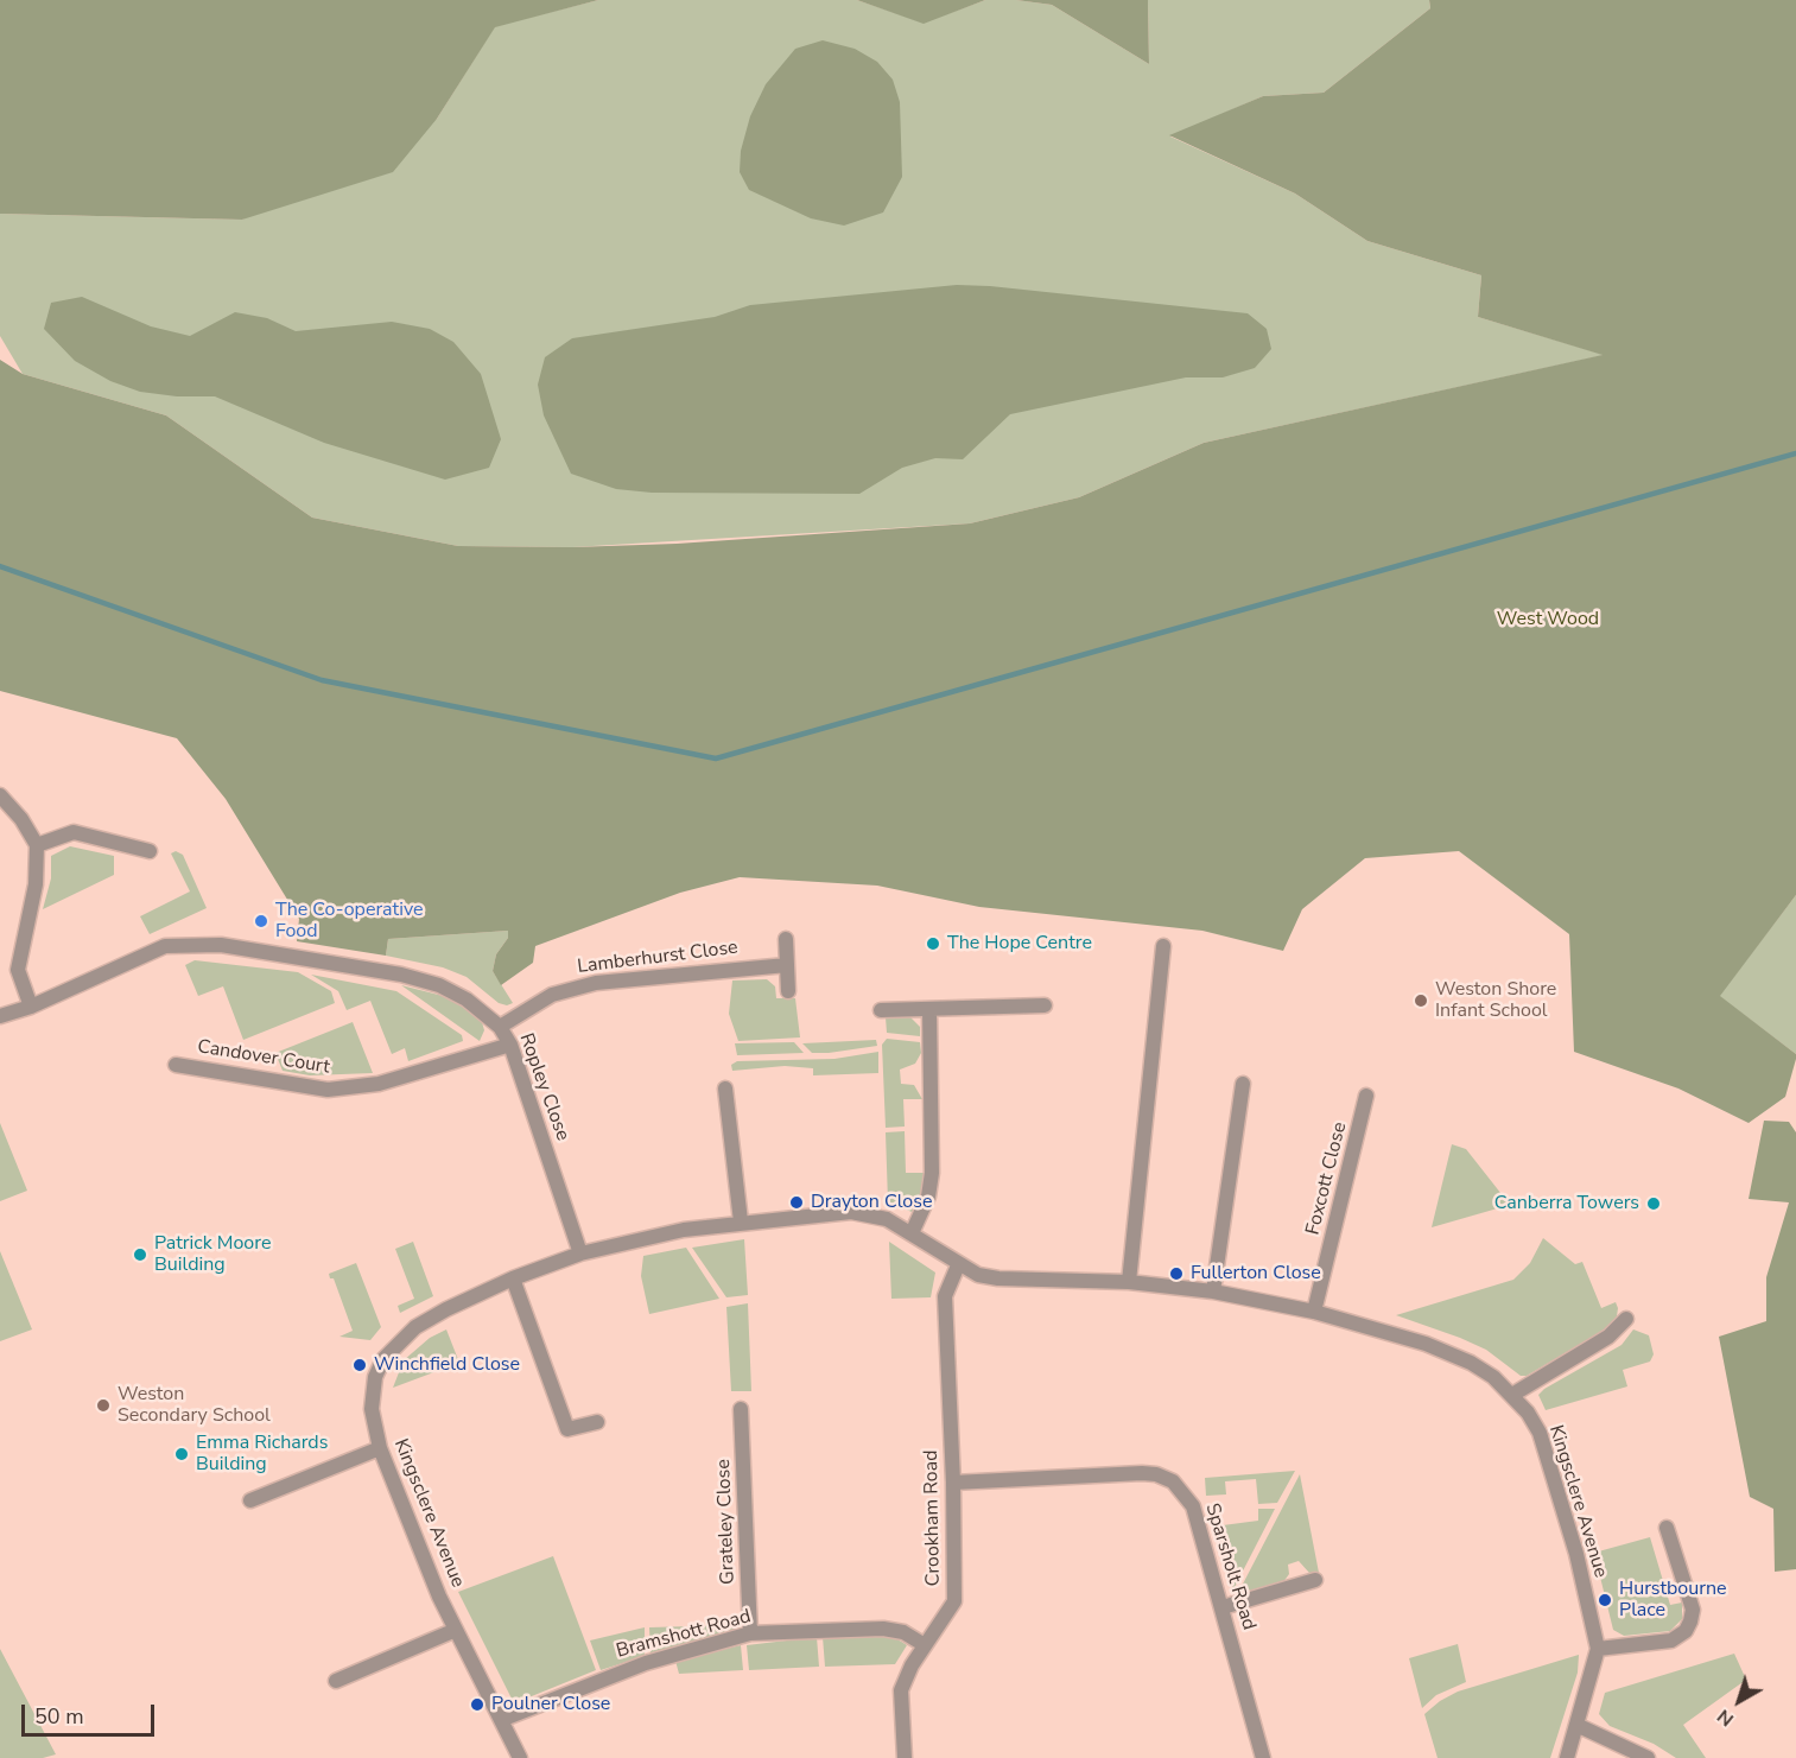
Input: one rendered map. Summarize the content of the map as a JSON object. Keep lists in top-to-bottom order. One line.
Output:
{"streets":{"street":["Lamberhurst Close","Candover Court","Ropley Close","Foxcott Close","Kingsclere Avenue","Crookham Road","Grateley Close","Sparsholt Road","Bramshott Road"]},"crossings":[["Lamberhurst Close","Ropley Close"],["Candover Court","Ropley Close"],["Ropley Close","Kingsclere Avenue"],["Foxcott Close","Kingsclere Avenue"],["Kingsclere Avenue","Crookham Road"],["Kingsclere Avenue","Bramshott Road"],["Crookham Road","Sparsholt Road"],["Crookham Road","Bramshott Road"],["Grateley Close","Bramshott Road"]],"parks":["West Wood"],"places":["The Co-operative Food","The Hope Centre","Weston Shore Infant School","Drayton Close","Canberra Towers","Patrick Moore Building","Fullerton Close","Winchfield Close","Weston Secondary School","Emma Richards Building","Hurstbourne Place","Poulner Close"],"scale_bar":"50 m","north":"bottom left"}
